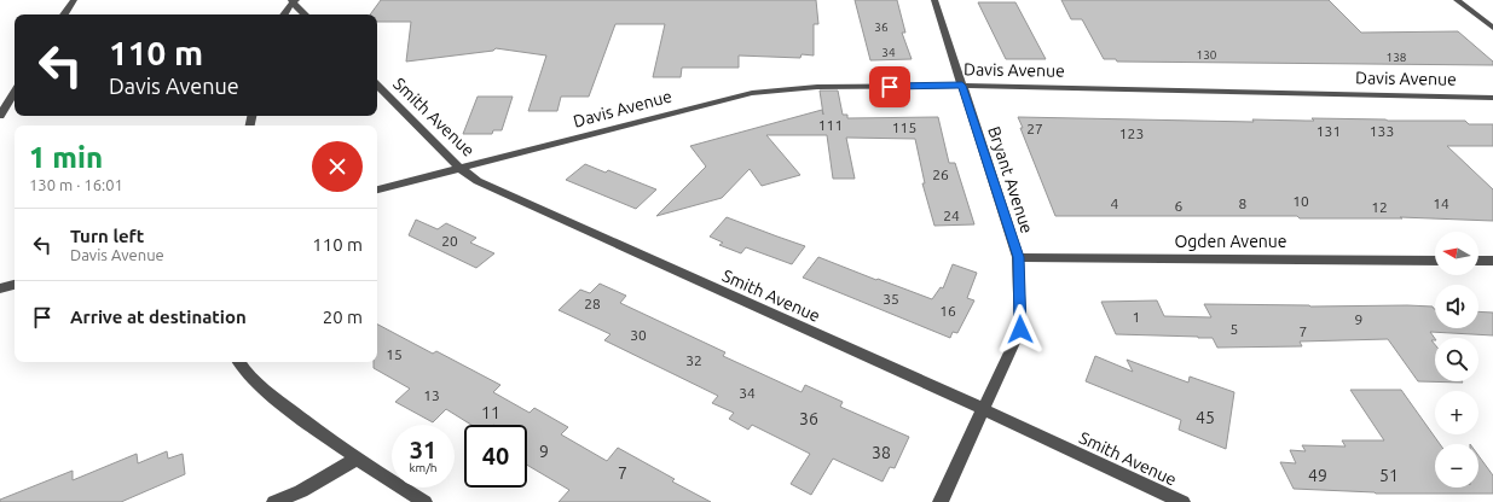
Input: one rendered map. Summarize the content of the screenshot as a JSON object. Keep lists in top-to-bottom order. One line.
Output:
{"streets":{"street":["Davis Avenue","Smith Avenue","Bryant Avenue","Ogden Avenue"]},"crossings":[["Davis Avenue","Smith Avenue"],["Davis Avenue","Bryant Avenue"],["Smith Avenue","Bryant Avenue"],["Bryant Avenue","Ogden Avenue"]],"house_numbers":["36","34","130","138","111","115","27","131","133","123","26","10","4","8","14","6","12","24","20","35","28","16","1","9","5","7","30","15","32","34","13","11","45","36","9","38","7","49","51"],"north":"left","page":{"turn":["110 m","Davis Avenue"],"heading":["1 min","130 m · 16:01"],"list":[{"name":"Turn left","note":"Davis Avenue","value":"110 m"},{"name":"Arrive at destination","value":"20 m"}],"map_buttons":["+","−"],"speed":"31 km/h","limit":"40"}}
